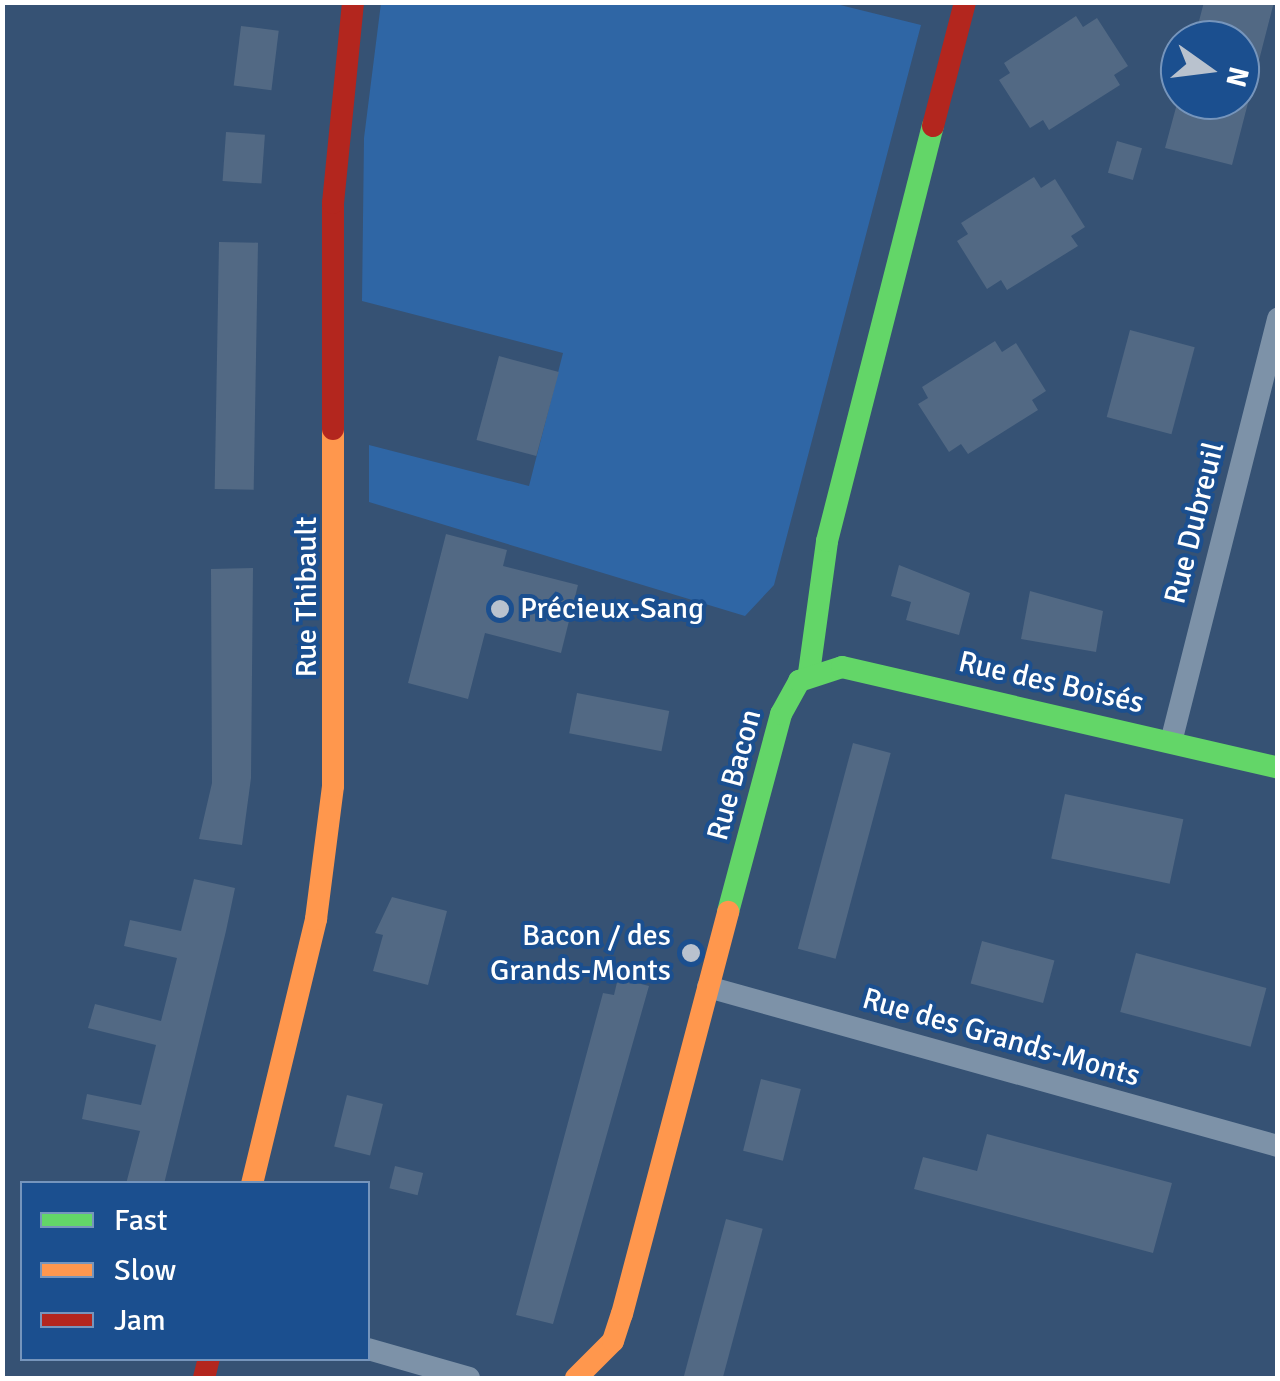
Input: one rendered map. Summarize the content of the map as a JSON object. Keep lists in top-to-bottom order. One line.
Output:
{"streets":{"street":["Rue Dubreuil","Rue Thibault","Rue des Boisés","Rue Bacon","Rue des Grands-Monts"]},"crossings":[["Rue Dubreuil","Rue des Boisés"],["Rue des Boisés","Rue Bacon"],["Rue Bacon","Rue des Grands-Monts"]],"places":["Précieux-Sang","Bacon / des Grands-Monts"],"legend":["Fast","Slow","Jam"],"north":"right"}
